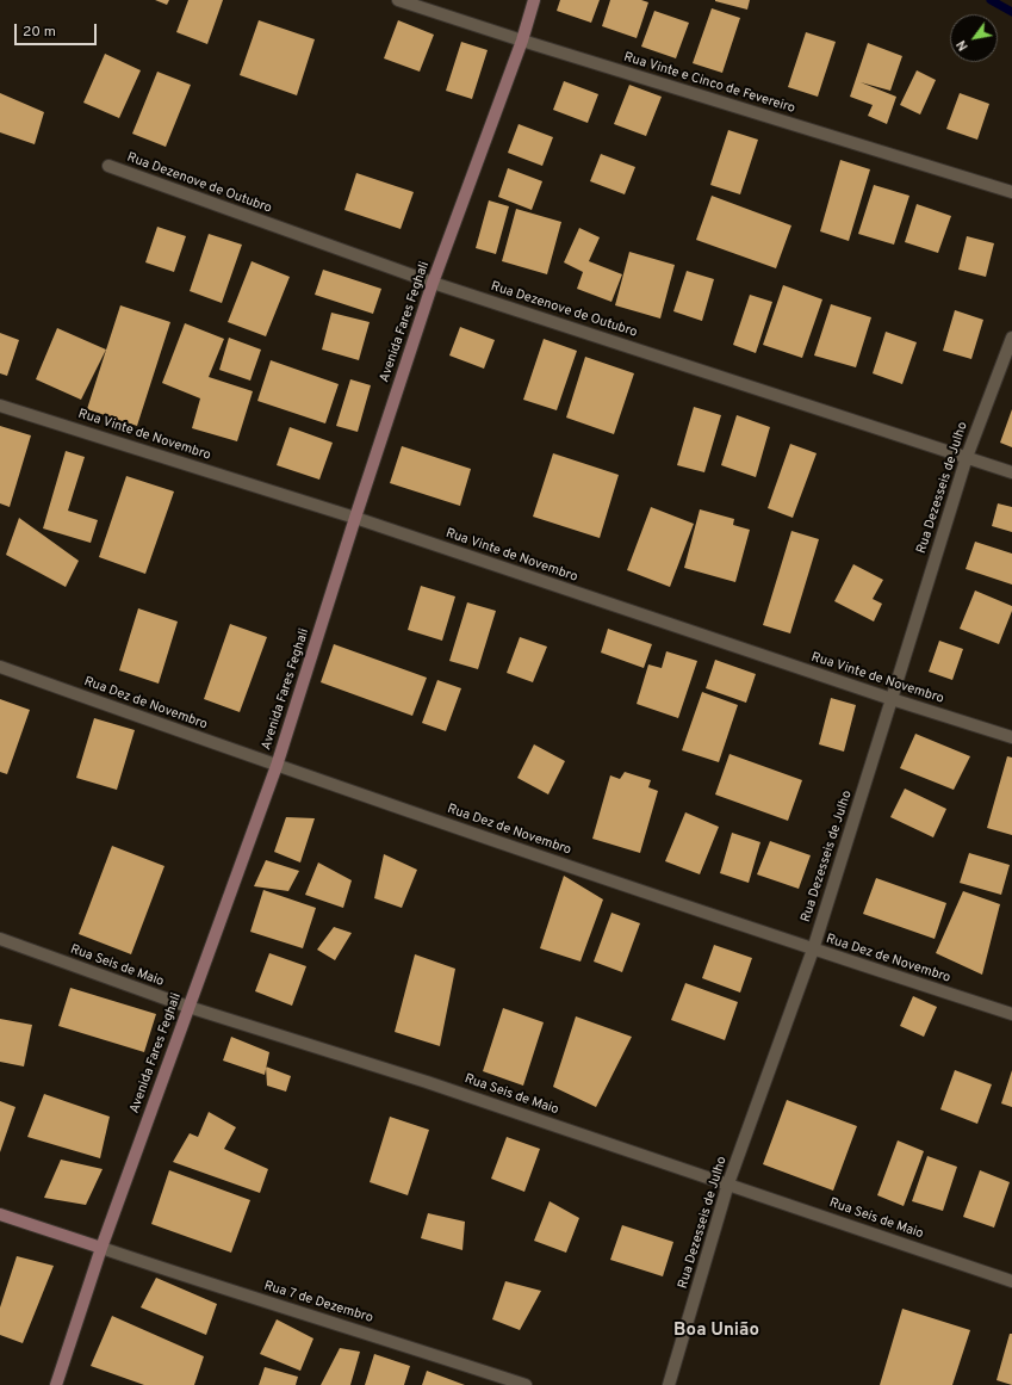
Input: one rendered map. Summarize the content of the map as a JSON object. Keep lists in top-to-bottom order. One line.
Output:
{"streets":{"street":["Rua Vinte e Cinco de Fevereiro","Rua Dezenove de Outubro","Avenida Fares Feghali","Rua Vinte de Novembro","Rua Dezesseis de Julho","Rua Dez de Novembro","Rua Seis de Maio","Rua 7 de Dezembro"]},"crossings":[["Rua Vinte e Cinco de Fevereiro","Avenida Fares Feghali"],["Rua Dezenove de Outubro","Avenida Fares Feghali"],["Rua Dezenove de Outubro","Rua Dezesseis de Julho"],["Avenida Fares Feghali","Rua Vinte de Novembro"],["Avenida Fares Feghali","Rua Dez de Novembro"],["Avenida Fares Feghali","Rua Seis de Maio"],["Avenida Fares Feghali","Rua 7 de Dezembro"],["Rua Vinte de Novembro","Rua Dezesseis de Julho"],["Rua Dezesseis de Julho","Rua Dez de Novembro"],["Rua Dezesseis de Julho","Rua Seis de Maio"]],"districts":["Boa União"],"scale_bar":"20 m","north":"bottom left"}
